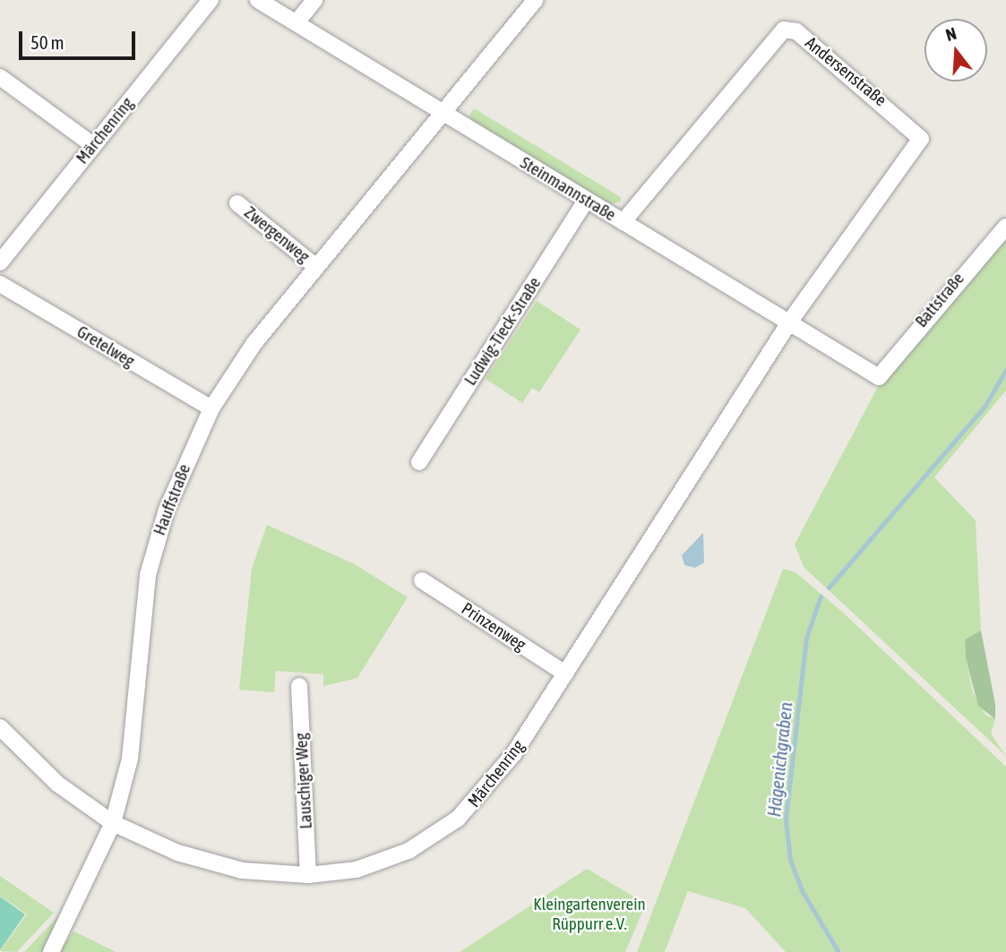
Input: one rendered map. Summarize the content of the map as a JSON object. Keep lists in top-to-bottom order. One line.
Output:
{"streets":{"street":["Andersenstraße","Märchenring","Steinmannstraße","Zwergenweg","Battstraße","Ludwig-Tieck-Straße","Gretelweg","Hauffstraße","Prinzenweg","Lauschiger Weg"]},"crossings":[["Andersenstraße","Märchenring"],["Andersenstraße","Steinmannstraße"],["Märchenring","Steinmannstraße"],["Märchenring","Hauffstraße"],["Märchenring","Prinzenweg"],["Märchenring","Lauschiger Weg"],["Steinmannstraße","Battstraße"],["Steinmannstraße","Ludwig-Tieck-Straße"],["Steinmannstraße","Hauffstraße"],["Zwergenweg","Hauffstraße"],["Gretelweg","Hauffstraße"]],"water":["Hägenichgraben"],"parks":["Kleingartenverein Rüppurr e.V."],"scale_bar":"50 m","north":"top"}
